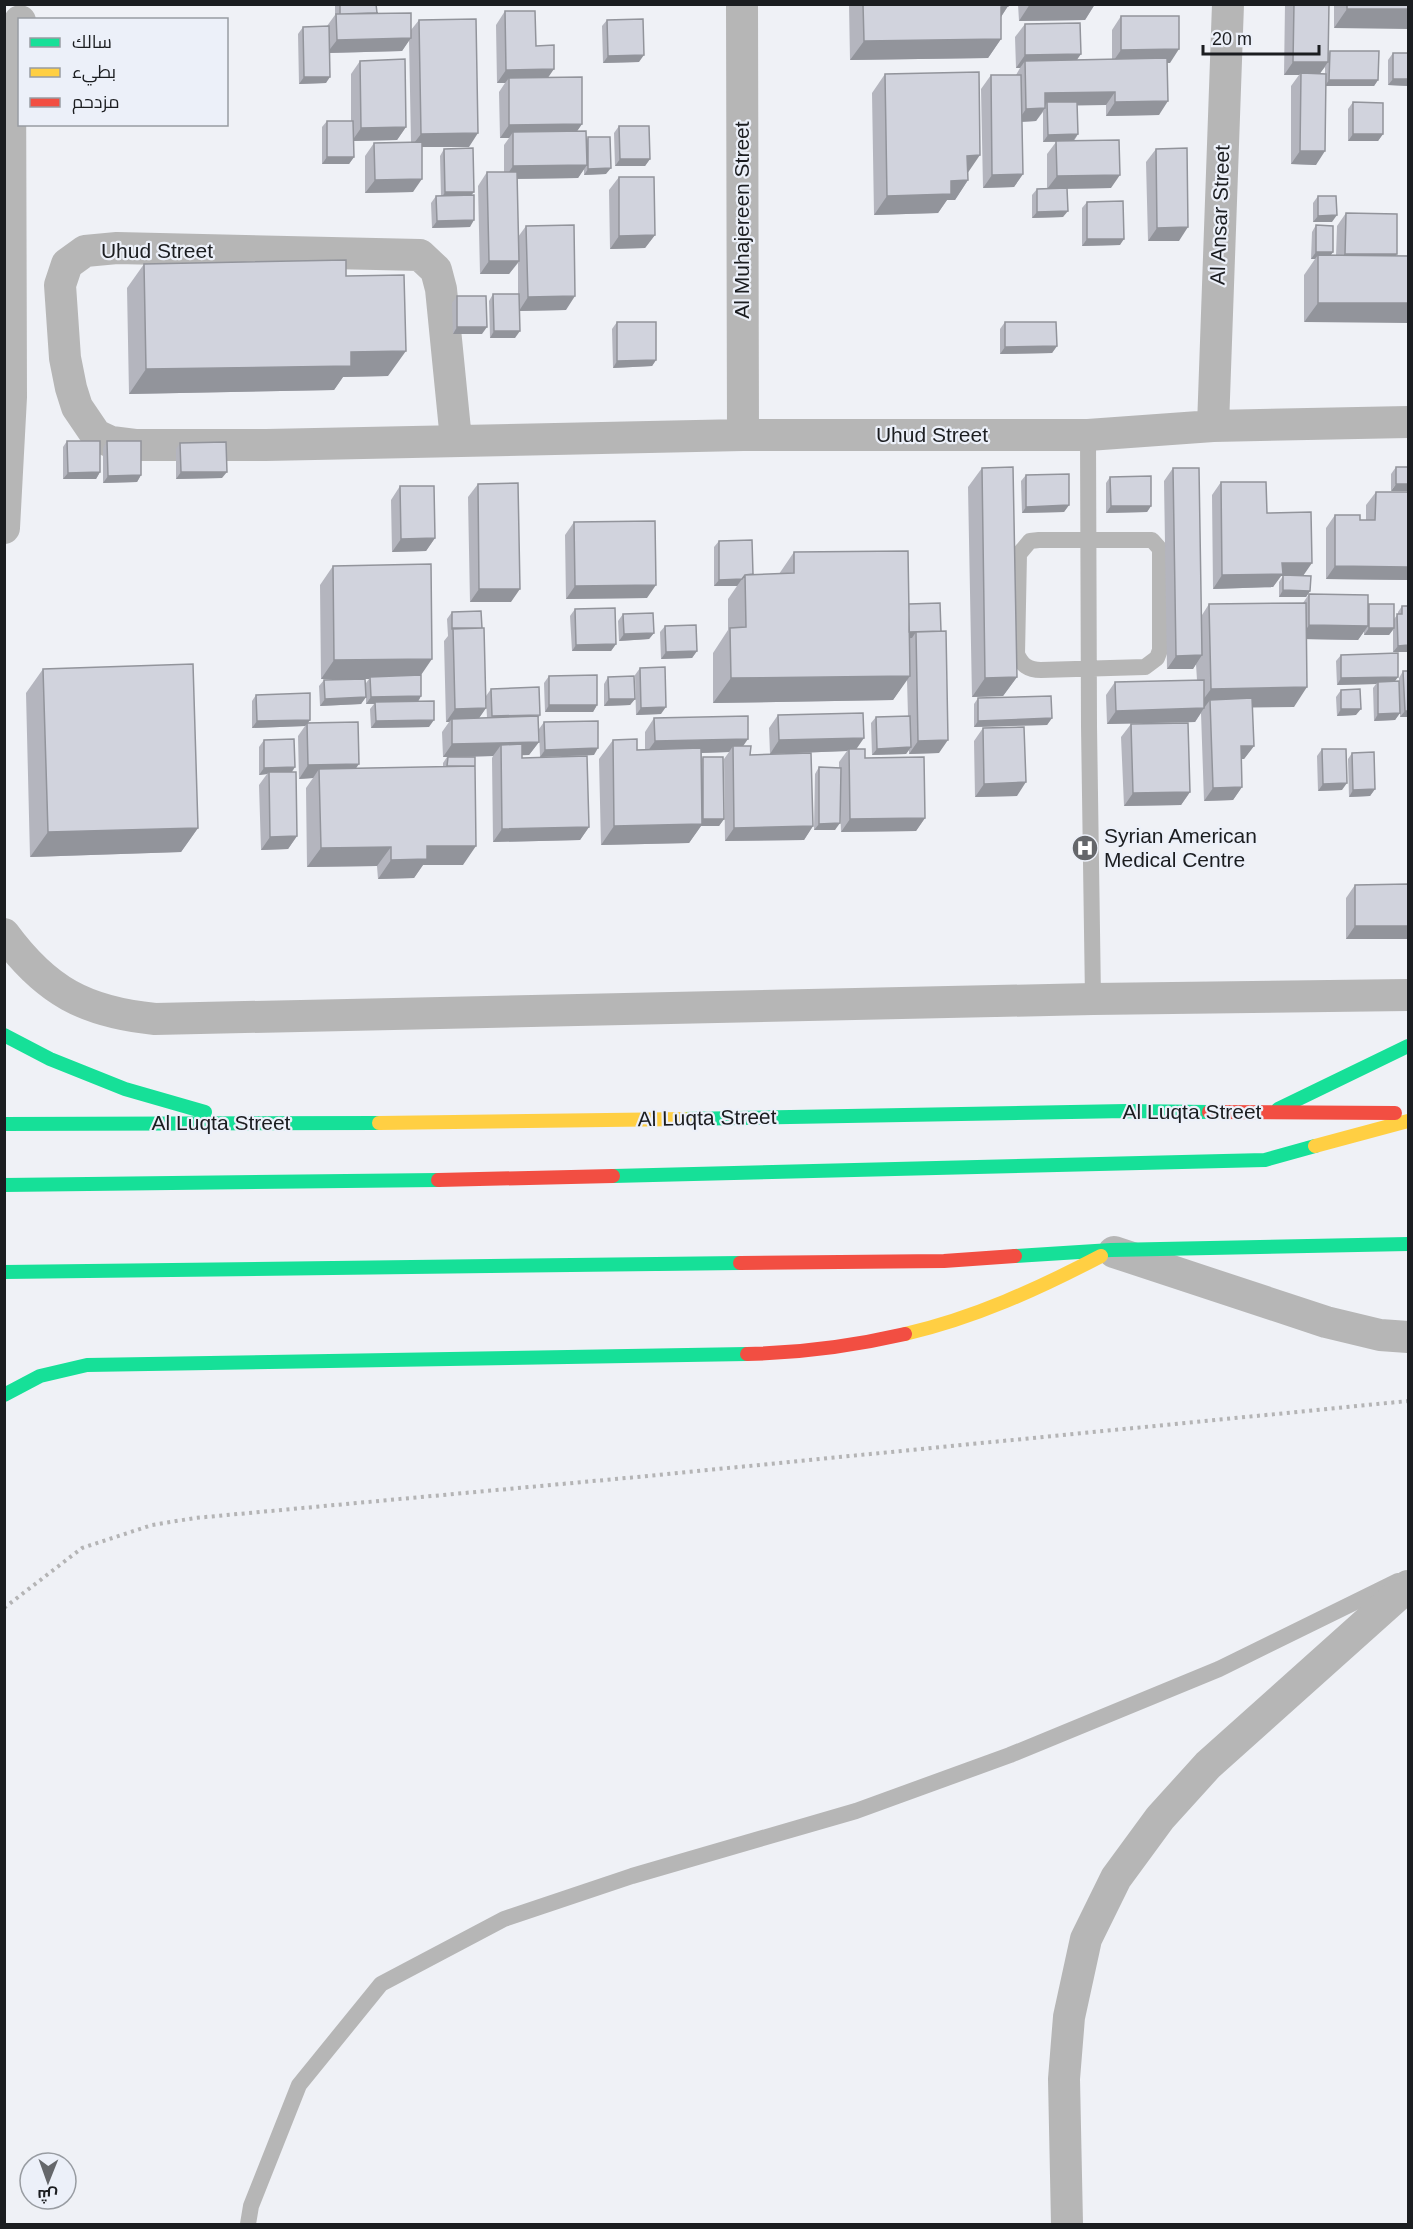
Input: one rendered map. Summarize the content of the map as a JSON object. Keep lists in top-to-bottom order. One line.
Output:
{"streets":{"main road":["Al Luqta Street"],"street":["Al Ansar Street","Al Muhajereen Street","Uhud Street"]},"crossings":[["Al Ansar Street","Uhud Street"],["Al Muhajereen Street","Uhud Street"]],"places":{"hospital":["Syrian American Medical Centre"]},"legend":["سالك","بطيء","مزدحم"],"scale_bar":"20 m","north":"bottom"}
